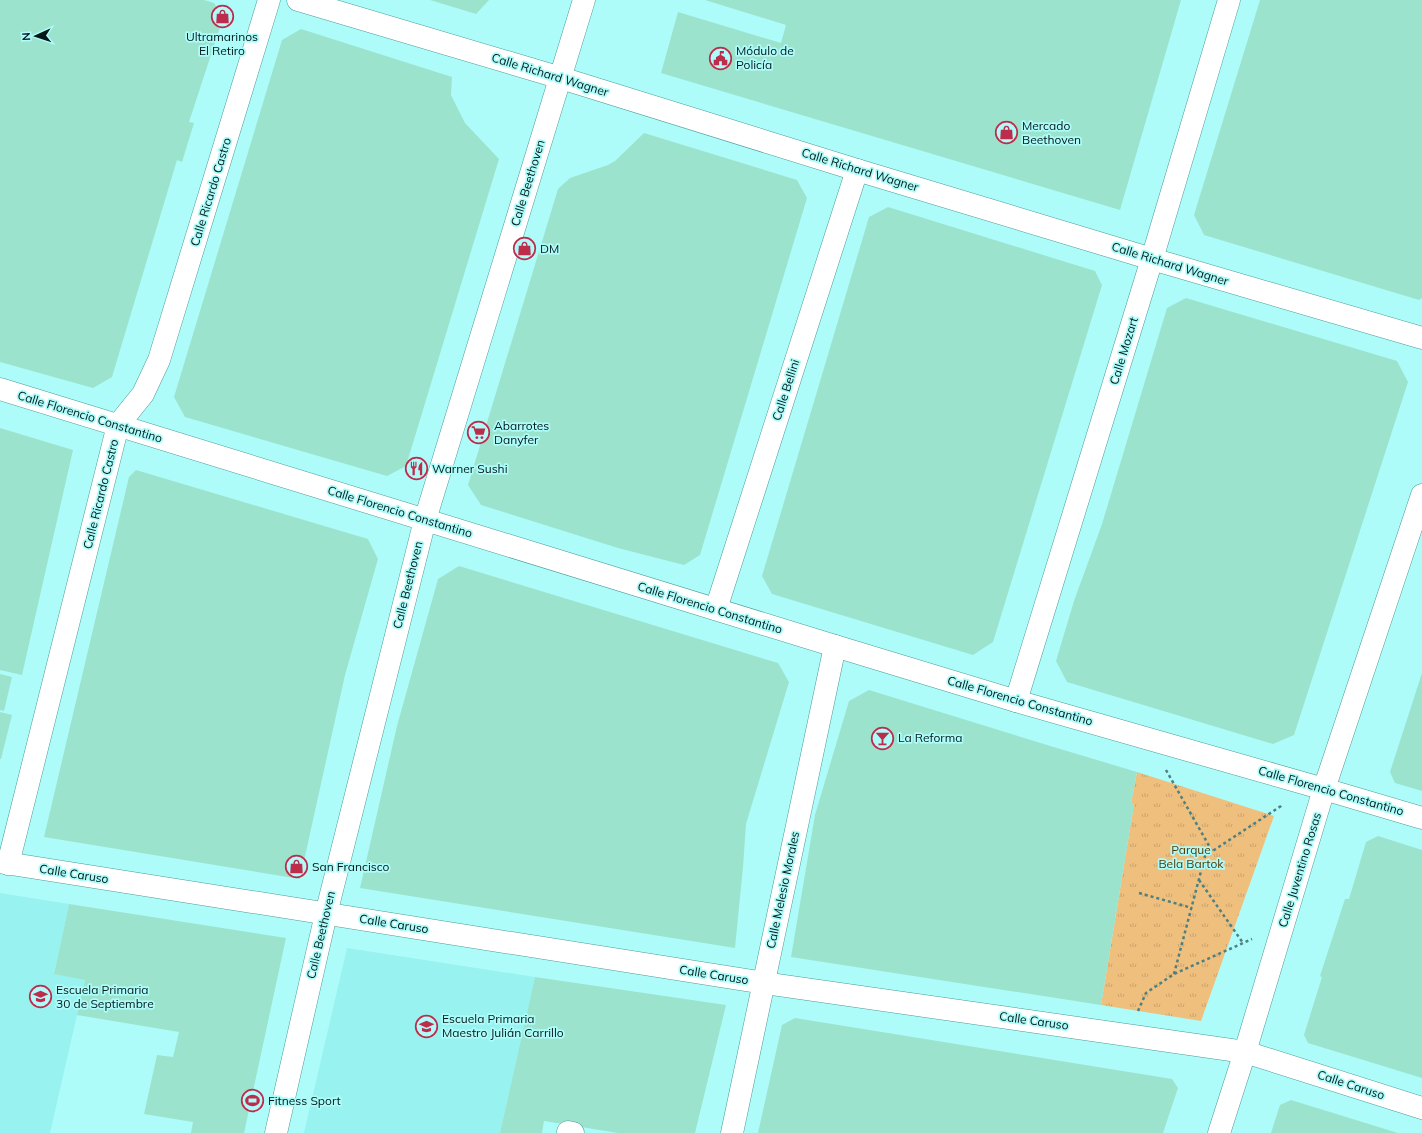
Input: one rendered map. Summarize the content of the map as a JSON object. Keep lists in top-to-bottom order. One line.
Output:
{"streets":{"street":["Calle Richard Wagner","Calle Beethoven","Calle Ricardo Castro","Calle Mozart","Calle Bellini","Calle Florencio Constantino","Calle Juventino Rosas","Calle Caruso","Calle Melesio Morales"]},"crossings":[["Calle Richard Wagner","Calle Beethoven"],["Calle Richard Wagner","Calle Mozart"],["Calle Richard Wagner","Calle Bellini"],["Calle Beethoven","Calle Florencio Constantino"],["Calle Beethoven","Calle Caruso"],["Calle Ricardo Castro","Calle Florencio Constantino"],["Calle Ricardo Castro","Calle Caruso"],["Calle Mozart","Calle Florencio Constantino"],["Calle Bellini","Calle Florencio Constantino"],["Calle Florencio Constantino","Calle Juventino Rosas"],["Calle Florencio Constantino","Calle Melesio Morales"],["Calle Juventino Rosas","Calle Caruso"],["Calle Caruso","Calle Melesio Morales"]],"parks":["Parque Bela Bartok"],"places":{"shop":["Ultramarinos El Retiro","Mercado Beethoven","DM","San Francisco"],"public building":["Módulo de Policía"],"supermarket":["Abarrotes Danyfer"],"restaurant":["Warner Sushi"],"bar":["La Reforma"],"school or university":["Escuela Primaria 30 de Septiembre","Escuela Primaria Maestro Julián Carrillo"],"sports":["Fitness Sport"]},"north":"left"}
